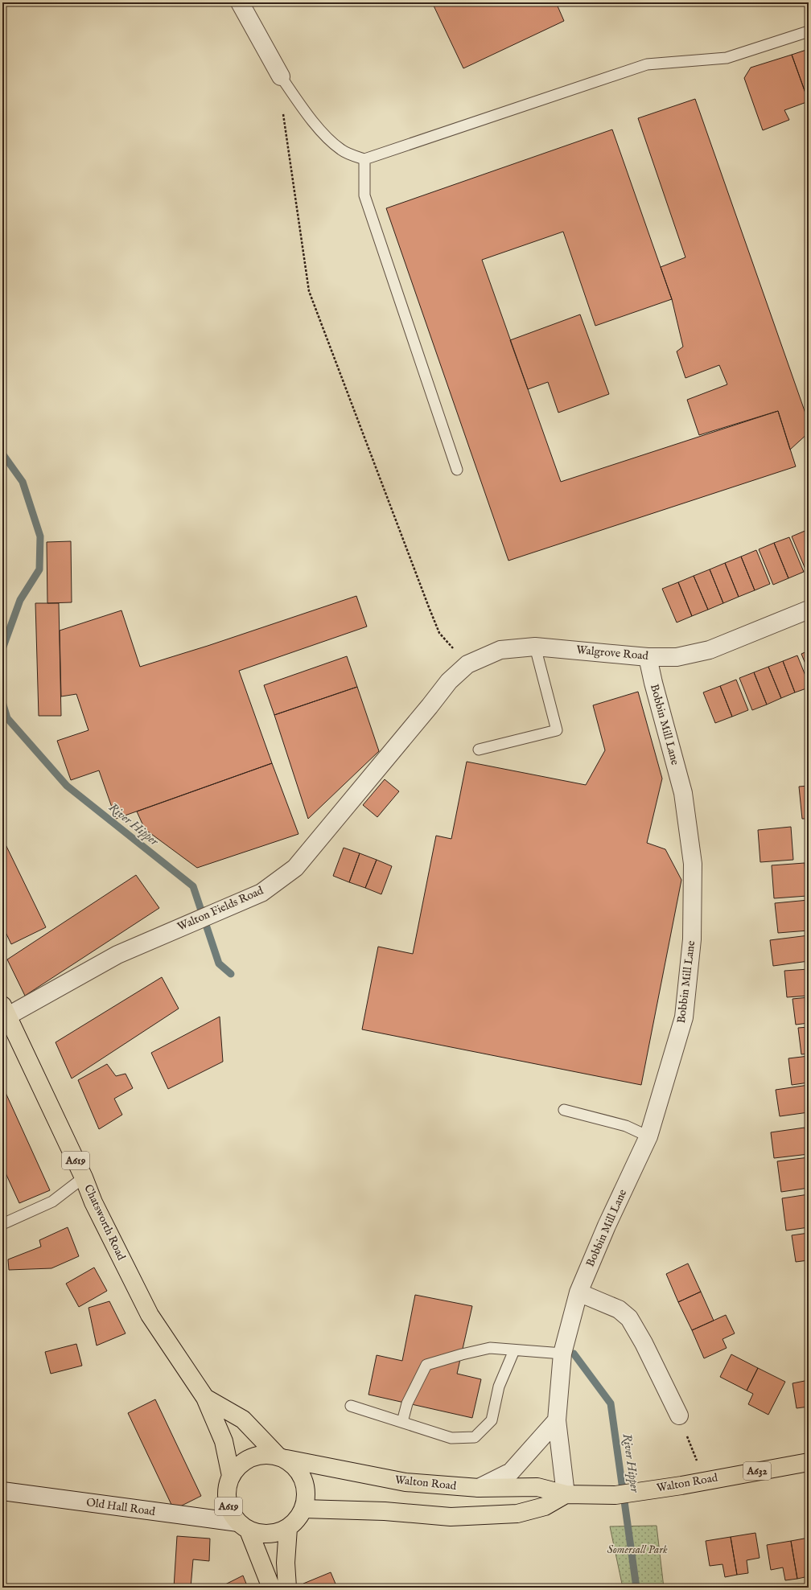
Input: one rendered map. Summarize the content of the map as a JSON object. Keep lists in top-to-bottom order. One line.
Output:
{"streets":{"main road":["A619","Chatsworth Road","A632","Walton Road"],"street":["Walgrove Road","Bobbin Mill Lane","Walton Fields Road","Old Hall Road"]},"crossings":[["Walgrove Road","Bobbin Mill Lane"],["Walgrove Road","Walton Fields Road"],["Bobbin Mill Lane","Walton Road"],["Walton Fields Road","Chatsworth Road"],["A619","Chatsworth Road"],["A619","Walton Road"],["A619","Old Hall Road"],["Chatsworth Road","Walton Road"],["Chatsworth Road","Old Hall Road"],["Walton Road","Old Hall Road"]],"water":["River Hipper"],"parks":["Somersall Park"]}
